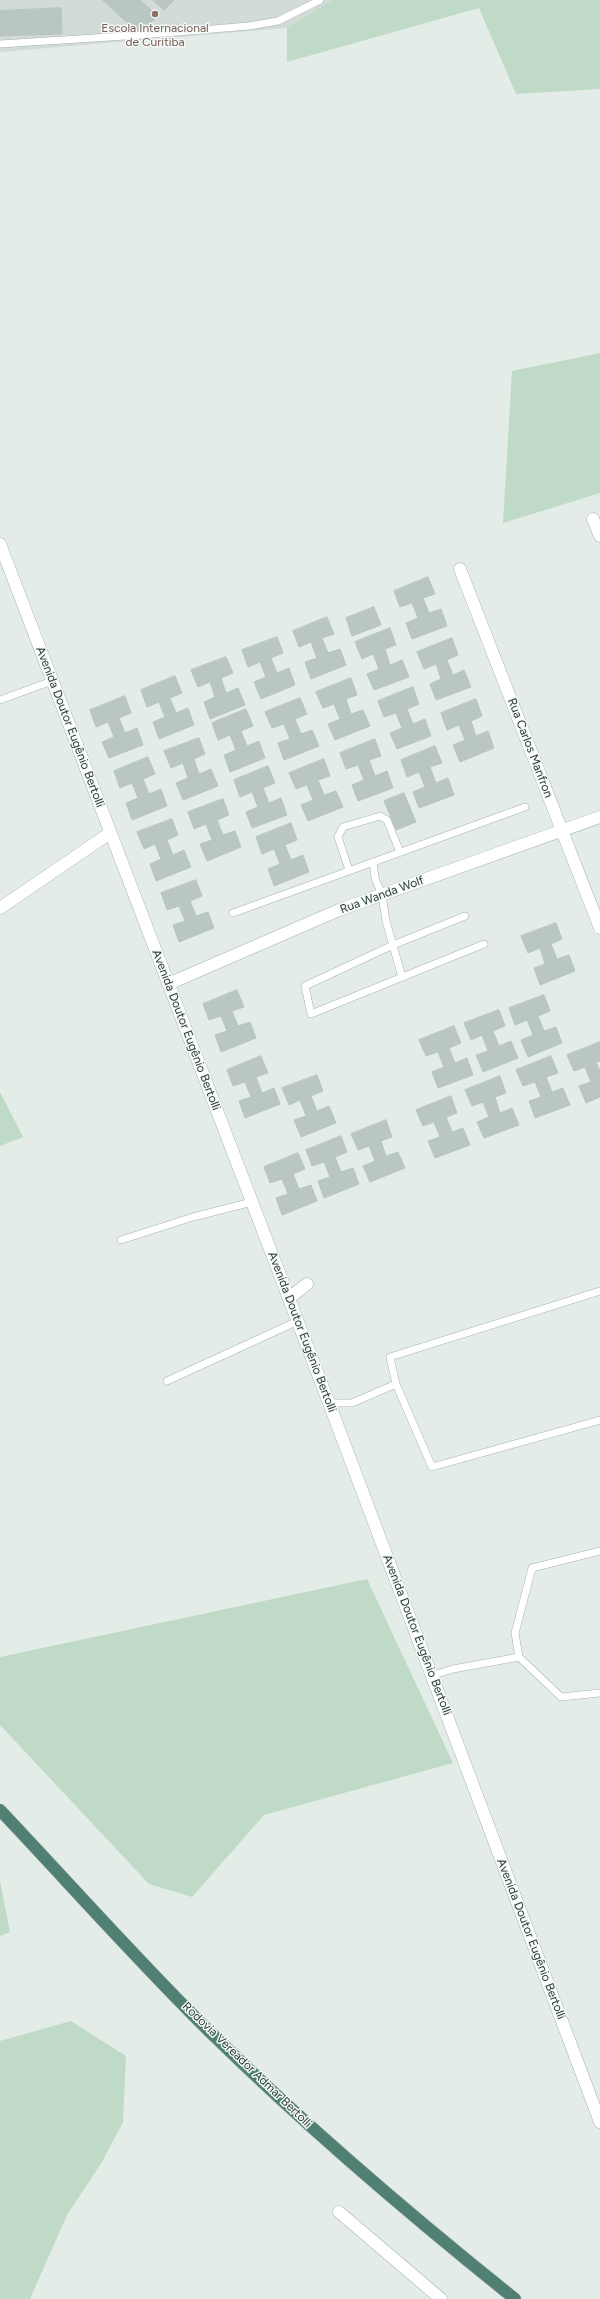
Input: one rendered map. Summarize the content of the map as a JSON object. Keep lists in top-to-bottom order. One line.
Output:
{"streets":{"highway":["Rodovia Vereador Admar Bertolli"],"street":["Avenida Doutor Eugênio Bertolli","Rua Carlos Manfron","Rua Wanda Wolf"]},"crossings":[["Avenida Doutor Eugênio Bertolli","Rua Wanda Wolf"],["Rua Carlos Manfron","Rua Wanda Wolf"]],"places":["Escola Internacional de Curitiba"]}
